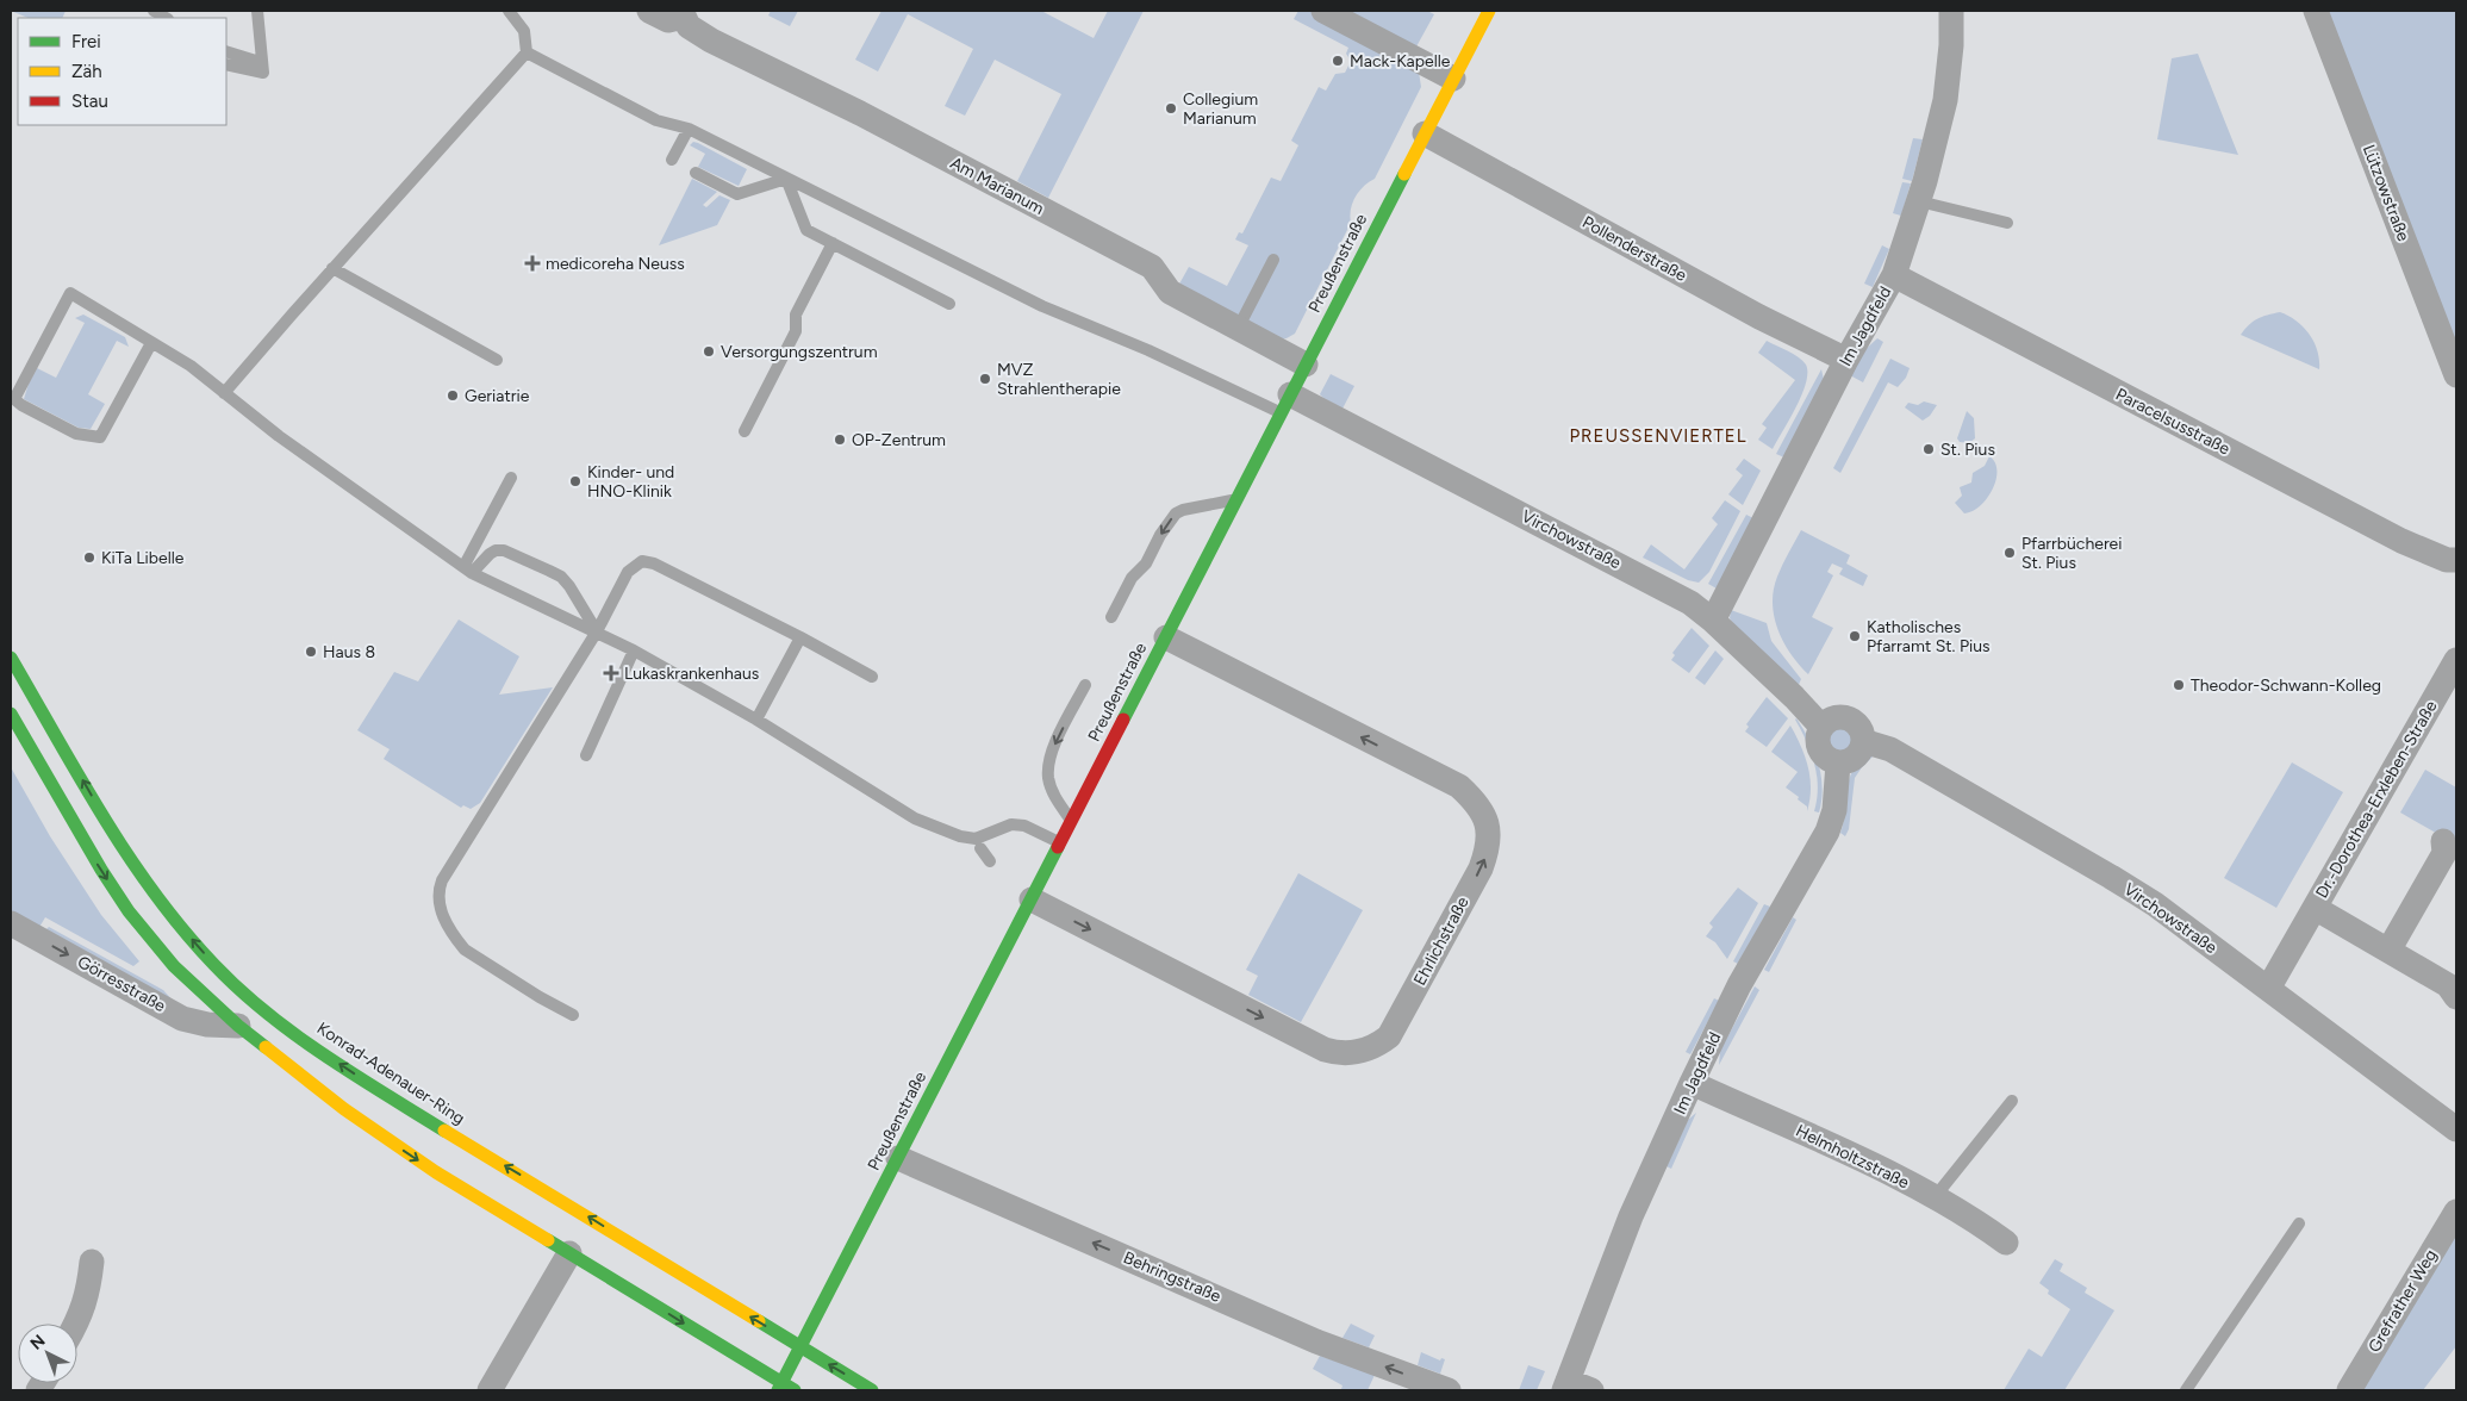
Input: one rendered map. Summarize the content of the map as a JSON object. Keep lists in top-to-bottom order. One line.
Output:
{"streets":{"main road":["Preußenstraße","Konrad-Adenauer-Ring"],"street":["Am Marianum","Lützowstraße","Pollenderstraße","Im Jagdfeld","Paracelsusstraße","Virchowstraße","Dr.-Dorothea-Erxleben-Straße","Ehrlichstraße","Görresstraße","Helmholtzstraße","Behringstraße","Grefrather Weg"]},"crossings":[["Am Marianum","Preußenstraße"],["Pollenderstraße","Preußenstraße"],["Pollenderstraße","Im Jagdfeld"],["Preußenstraße","Virchowstraße"],["Preußenstraße","Ehrlichstraße"],["Preußenstraße","Konrad-Adenauer-Ring"],["Preußenstraße","Behringstraße"],["Im Jagdfeld","Paracelsusstraße"],["Im Jagdfeld","Virchowstraße"],["Im Jagdfeld","Helmholtzstraße"],["Virchowstraße","Dr.-Dorothea-Erxleben-Straße"]],"one_way":["Görresstraße","Behringstraße"],"districts":["PREUSSENVIERTEL"],"places":{"other":["Mack-Kapelle","Collegium Marianum","Versorgungszentrum","MVZ Strahlentherapie","Geriatrie","OP-Zentrum","St. Pius","Kinder- und HNO-Klinik","Pfarrbücherei St. Pius","KiTa Libelle","Katholisches Pfarramt St. Pius","Haus 8","Theodor-Schwann-Kolleg"],"health":["medicoreha Neuss","Lukaskrankenhaus"]},"legend":["Frei","Zäh","Stau"],"north":"top left"}
